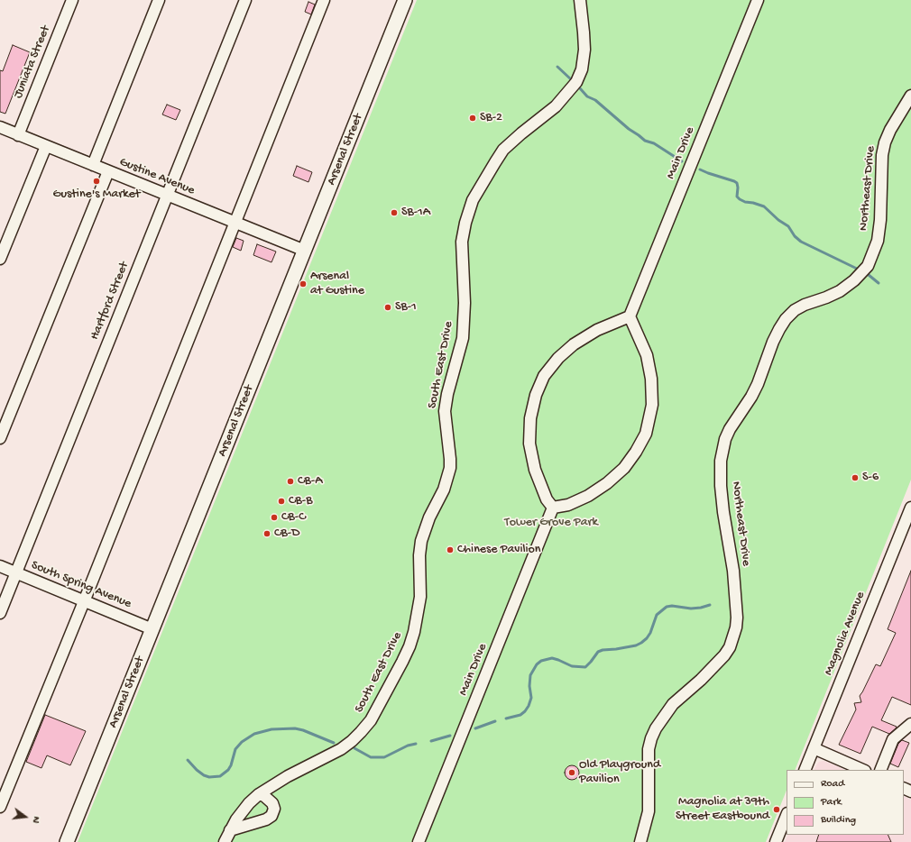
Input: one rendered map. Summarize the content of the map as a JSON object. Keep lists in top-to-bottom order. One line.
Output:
{"streets":{"main road":["Arsenal Street"],"street":["Juniata Street","Main Drive","Gustine Avenue","Northeast Drive","Hartford Street","South East Drive","South Spring Avenue","Magnolia Avenue"]},"crossings":[["Juniata Street","Gustine Avenue"],["Arsenal Street","Gustine Avenue"],["Arsenal Street","South Spring Avenue"],["Gustine Avenue","Hartford Street"],["Hartford Street","South Spring Avenue"]],"parks":["Tower Grove Park"],"places":["SB-2","Gustine's Market","SB-1A","Arsenal at Gustine","SB-1","S-6","CB-A","CB-B","CB-C","CB-D","Chinese Pavilion","Old Playground Pavilion","Magnolia at 39th Street Eastbound"],"legend":["Road","Park","Building"],"north":"right"}
